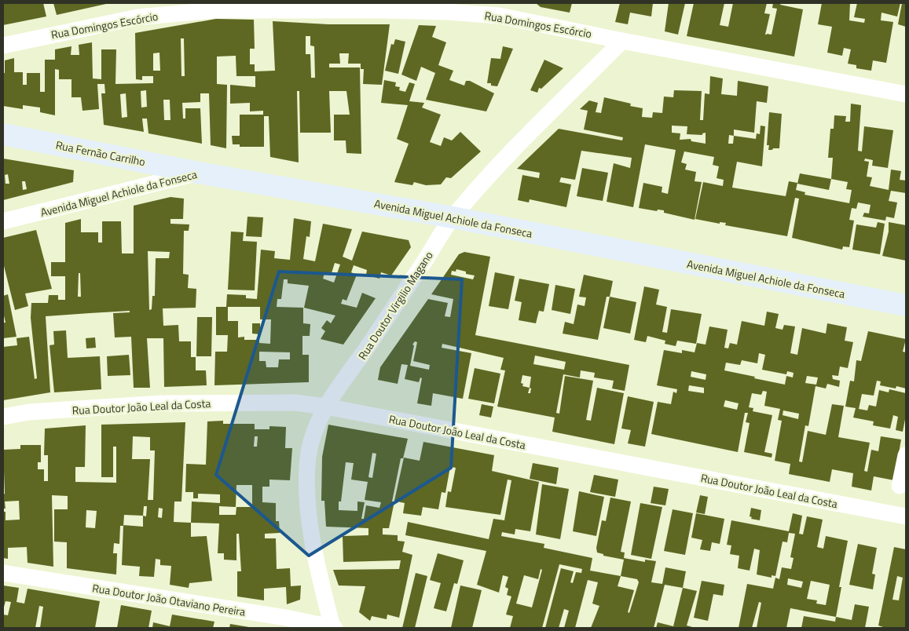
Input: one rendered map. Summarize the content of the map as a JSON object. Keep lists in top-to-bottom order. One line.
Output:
{"streets":{"street":["Rua Domingos Escórcio","Rua Fernão Carrilho","Avenida Miguel Achiole da Fonseca","Rua Doutor Virgilio Magano","Rua Doutor João Leal da Costa","Rua Doutor João Otaviano Pereira"]},"crossings":[["Rua Domingos Escórcio","Rua Doutor Virgilio Magano"],["Rua Fernão Carrilho","Avenida Miguel Achiole da Fonseca"],["Avenida Miguel Achiole da Fonseca","Rua Doutor Virgilio Magano"],["Rua Doutor Virgilio Magano","Rua Doutor João Leal da Costa"],["Rua Doutor Virgilio Magano","Rua Doutor João Otaviano Pereira"]]}
